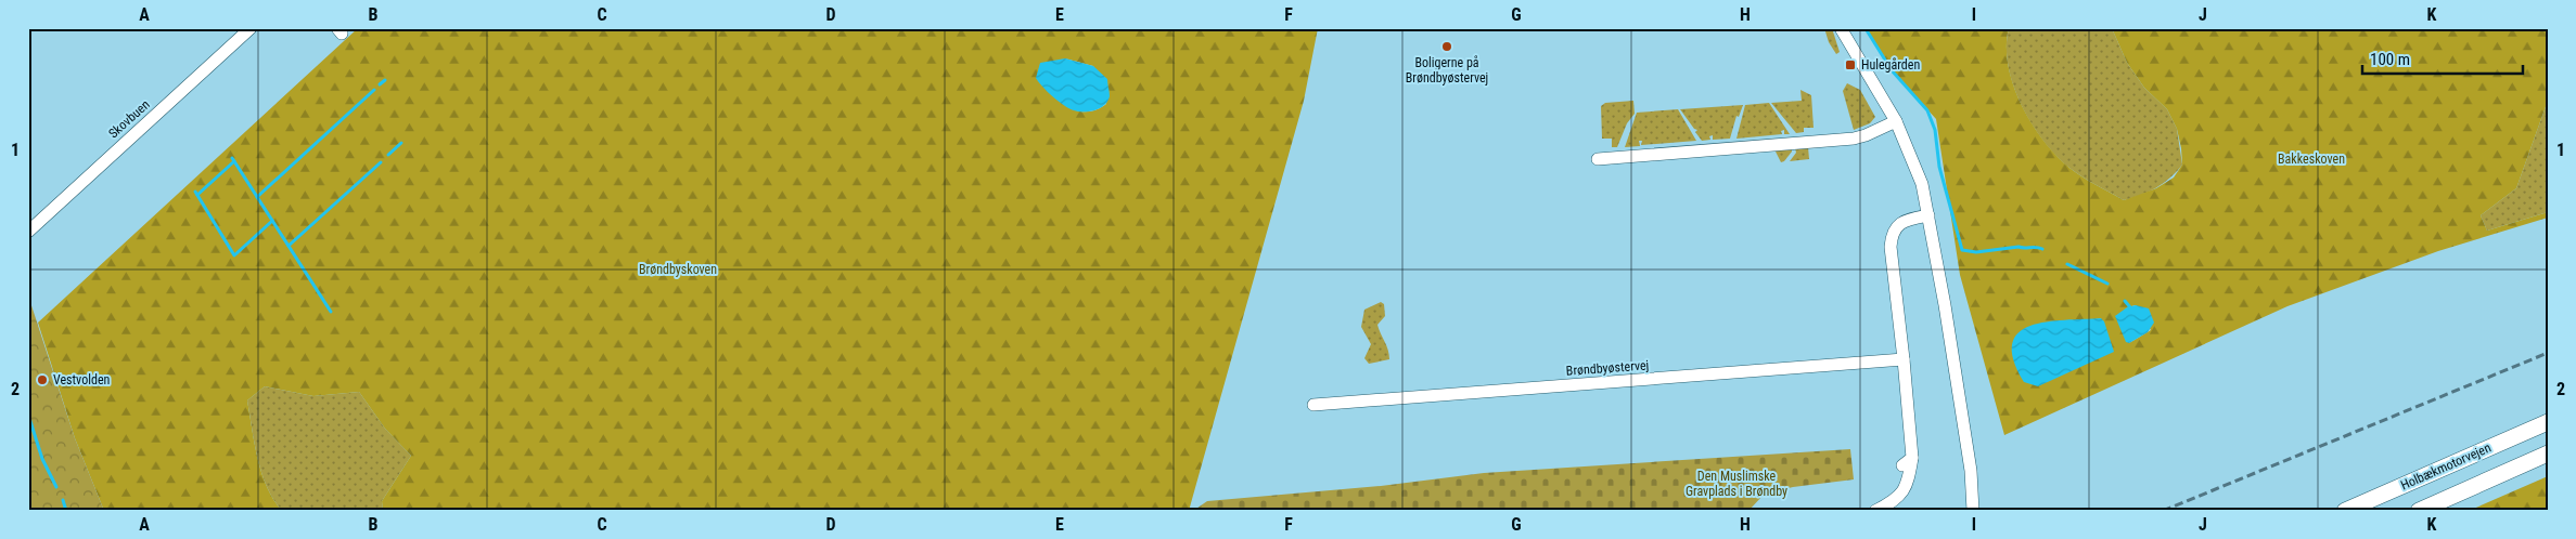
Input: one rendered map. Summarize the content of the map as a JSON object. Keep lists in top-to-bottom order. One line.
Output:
{"streets":{"highway":["Holbækmotorvejen"],"street":["Skovbuen","Brøndbyøstervej"]},"parks":["Bakkeskoven","Brøndbyskoven","Den Muslimske Gravplads i Brøndby"],"places":{"other":["Boligerne på Brøndbyøstervej","Vestvolden"],"transit":["Hulegården"]},"scale_bar":"100 m","grid":{"columns":["A","B","C","D","E","F","G","H","I","J","K"],"rows":["1","2"]}}
